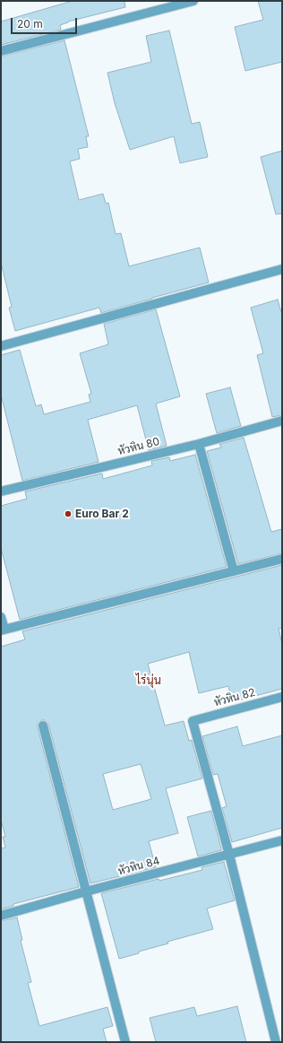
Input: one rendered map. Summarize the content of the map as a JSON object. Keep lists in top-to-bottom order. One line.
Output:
{"streets":{"street":["หัวหิน 80","หัวหิน 82","หัวหิน 84"]},"crossings":[["หัวหิน 82","หัวหิน 84"]],"districts":["ไร่นุ่น"],"places":["Euro Bar 2"],"scale_bar":"20 m"}
